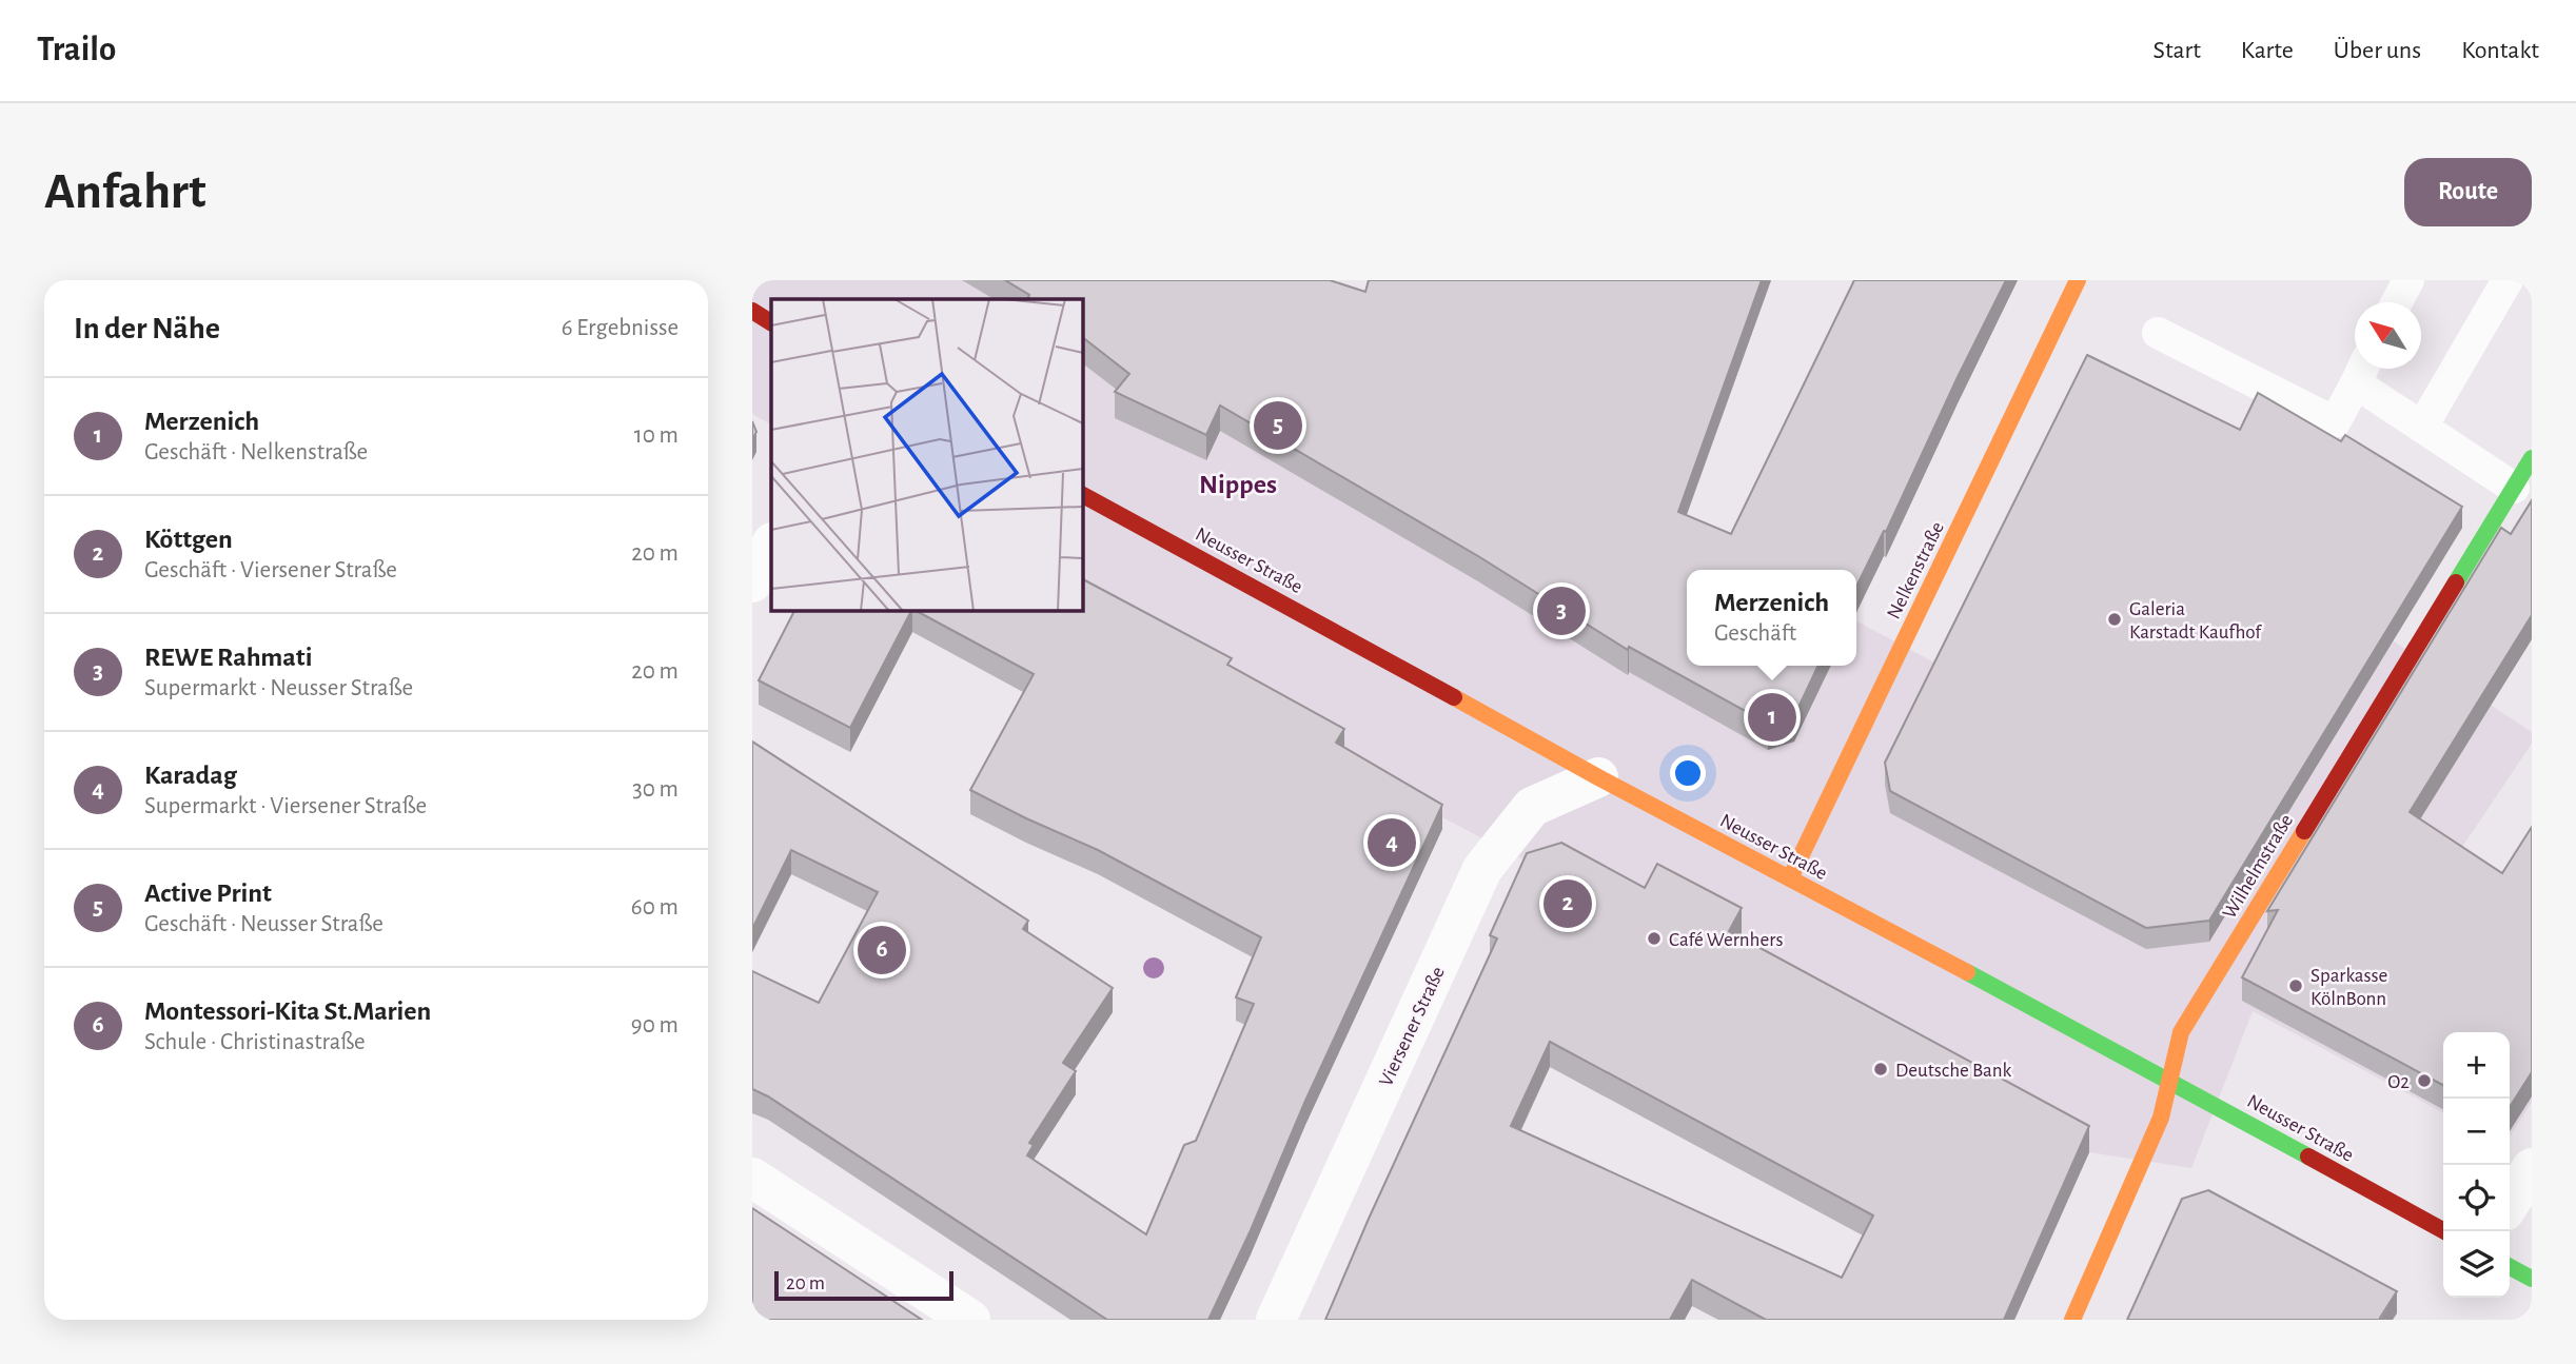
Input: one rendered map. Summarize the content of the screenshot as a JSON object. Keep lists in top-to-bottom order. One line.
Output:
{"streets":{"street":["Neusser Straße","Nelkenstraße","Wilhelmstraße","Viersener Straße"]},"crossings":[["Neusser Straße","Nelkenstraße"],["Neusser Straße","Wilhelmstraße"],["Neusser Straße","Viersener Straße"]],"districts":["Nippes"],"places":["Galeria Karstadt Kaufhof","Café Wernhers","Sparkasse KölnBonn","Deutsche Bank","O2"],"scale_bar":"20 m","north":"top left","page":{"header":"Trailo","nav":["Start","Karte","Über uns","Kontakt"],"buttons":"Route","title":"Anfahrt","heading":["In der Nähe","6 Ergebnisse"],"list":[{"mark":"1","name":"Merzenich","note":"Geschäft · Nelkenstraße","value":"10 m"},{"mark":"2","name":"Köttgen","note":"Geschäft · Viersener Straße","value":"20 m"},{"mark":"3","name":"REWE Rahmati","note":"Supermarkt · Neusser Straße","value":"20 m"},{"mark":"4","name":"Karadag","note":"Supermarkt · Viersener Straße","value":"30 m"},{"mark":"5","name":"Active Print","note":"Geschäft · Neusser Straße","value":"60 m"},{"mark":"6","name":"Montessori-Kita St.Marien","note":"Schule · Christinastraße","value":"90 m"}],"pins":["5","3","1","4","2","6"],"popup":["Merzenich","Geschäft"],"map_buttons":["+","−"],"scale":"20 m"}}
